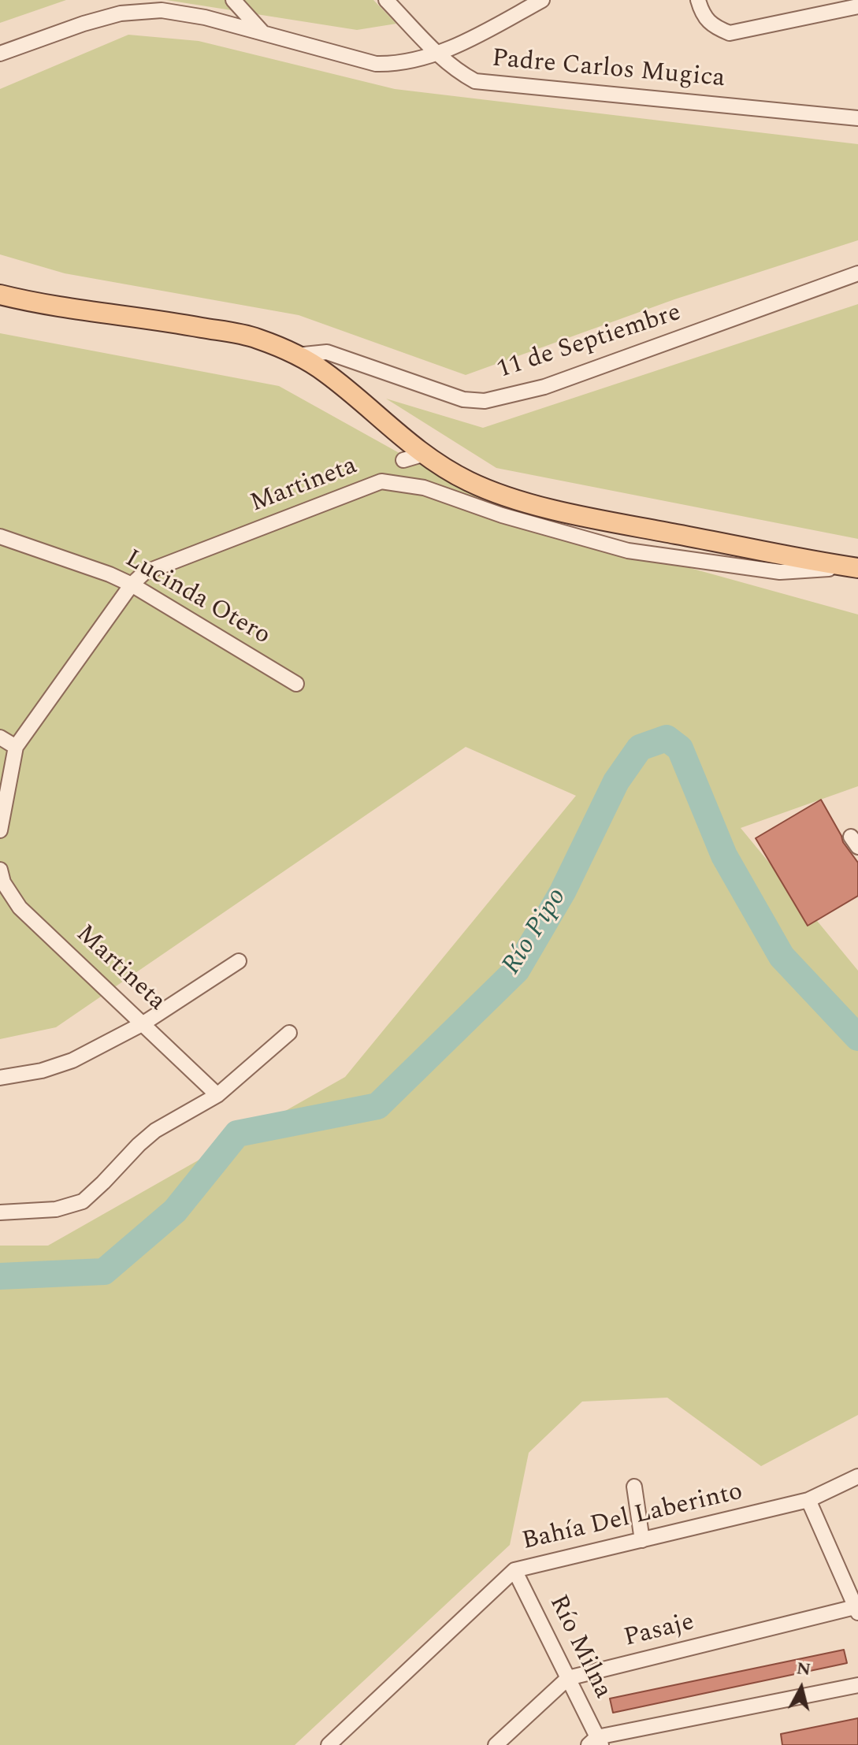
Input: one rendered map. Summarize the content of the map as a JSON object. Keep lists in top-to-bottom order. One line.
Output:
{"streets":{"street":["Padre Carlos Mugica","11 de Septiembre","Martineta","Lucinda Otero","Bahía Del Laberinto","Pasaje","Río Milna"]},"crossings":[["Martineta","Lucinda Otero"],["Bahía Del Laberinto","Río Milna"],["Pasaje","Río Milna"]],"water":["Río Pipo"],"north":"top"}
